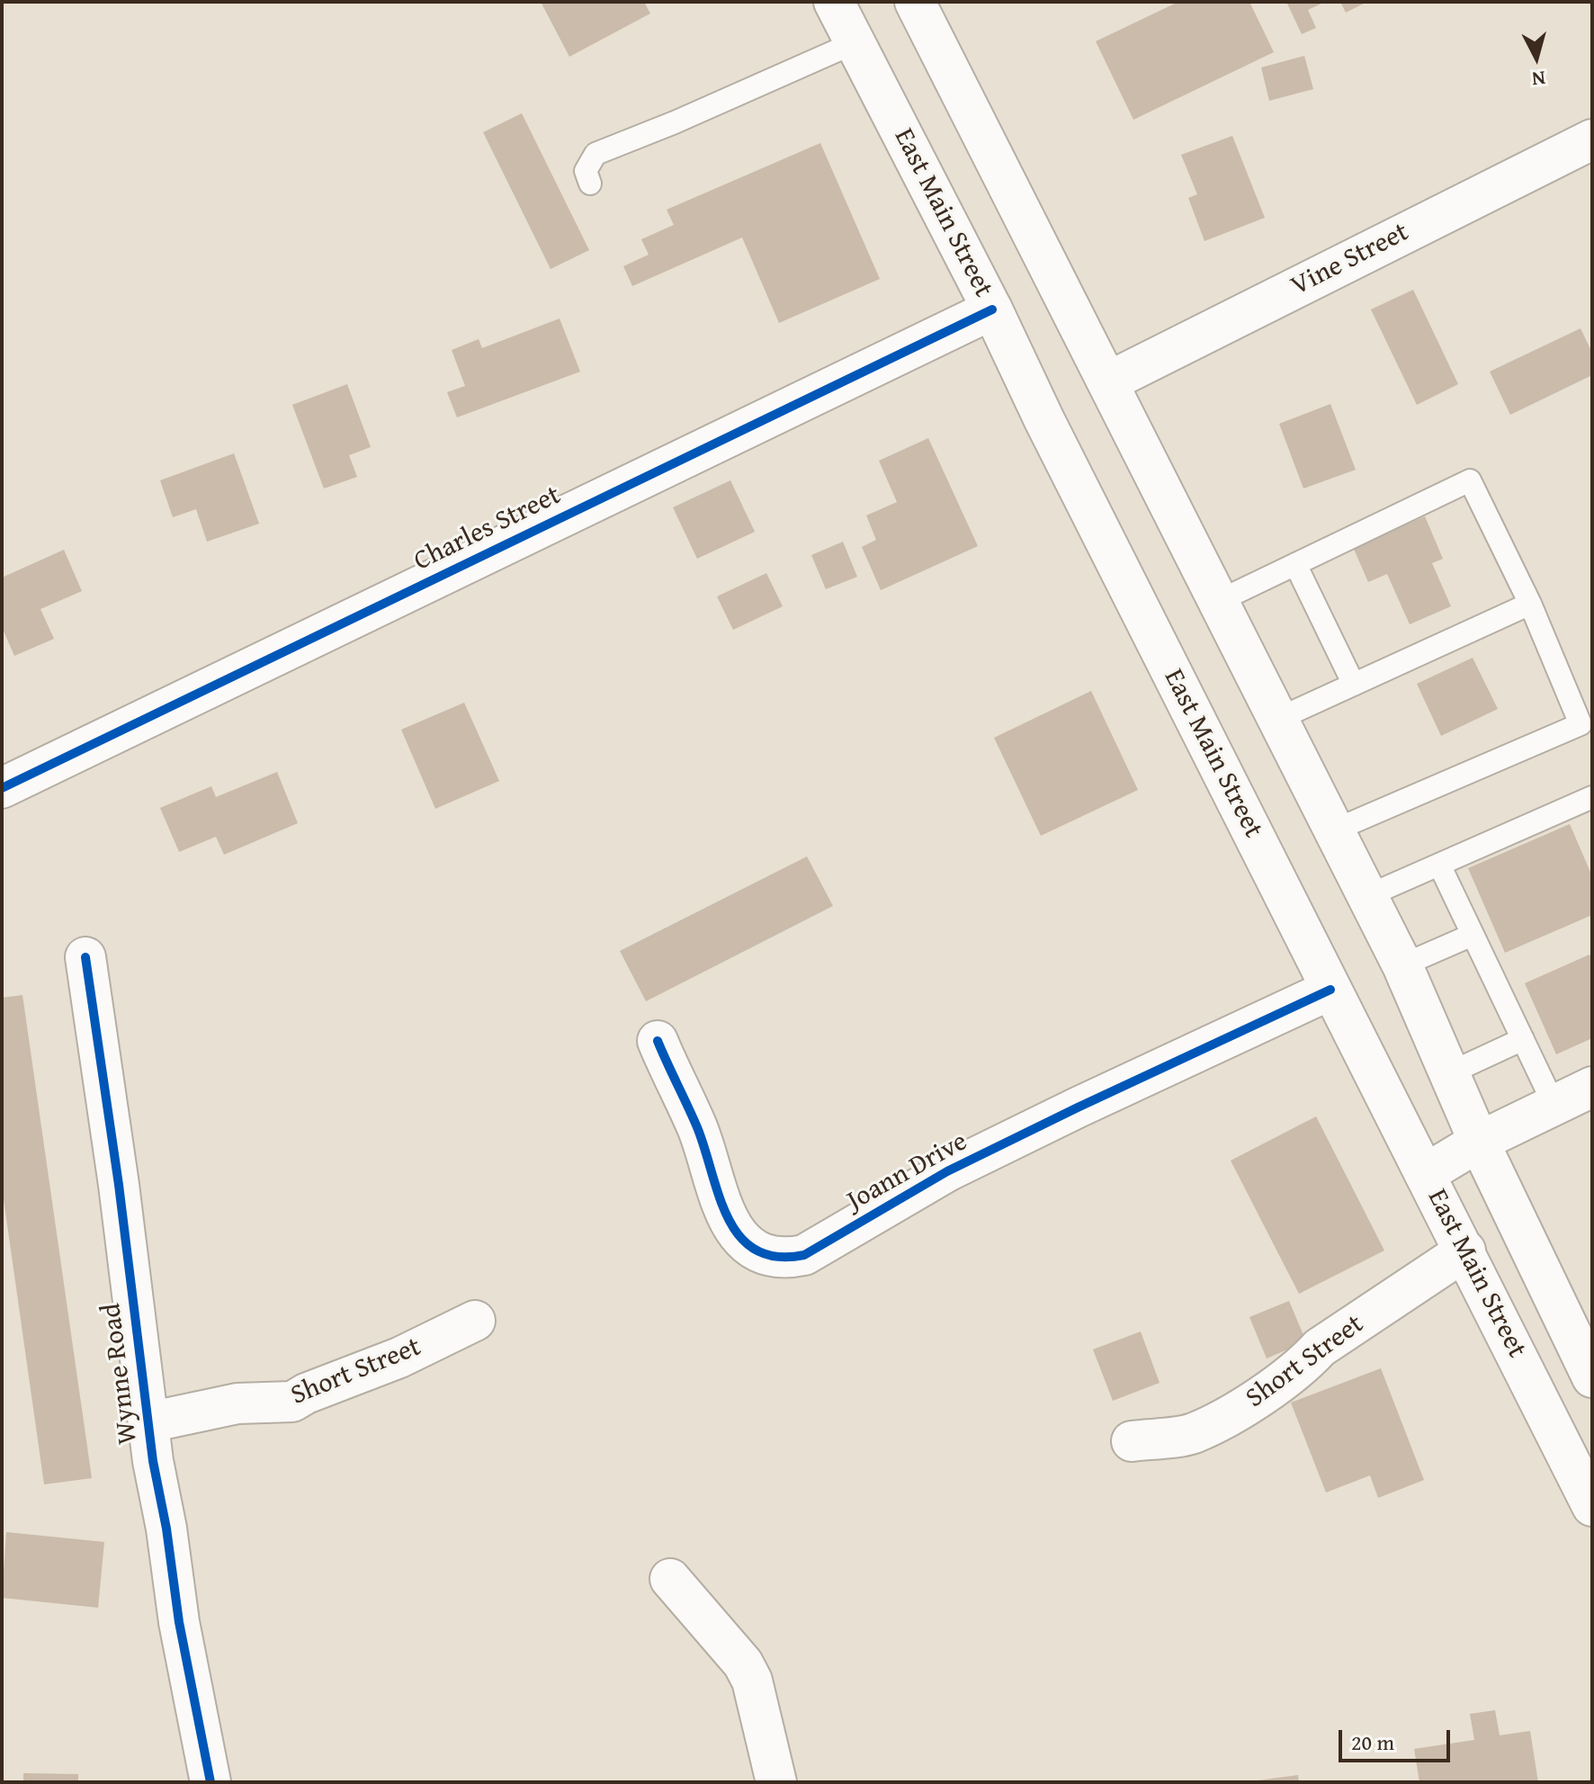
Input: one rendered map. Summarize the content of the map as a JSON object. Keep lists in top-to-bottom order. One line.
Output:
{"streets":{"street":["East Main Street","Vine Street","Charles Street","Joann Drive","Short Street","Wynne Road"]},"crossings":[["East Main Street","Charles Street"],["East Main Street","Joann Drive"],["East Main Street","Short Street"],["Short Street","Wynne Road"]],"scale_bar":"20 m","north":"bottom"}
